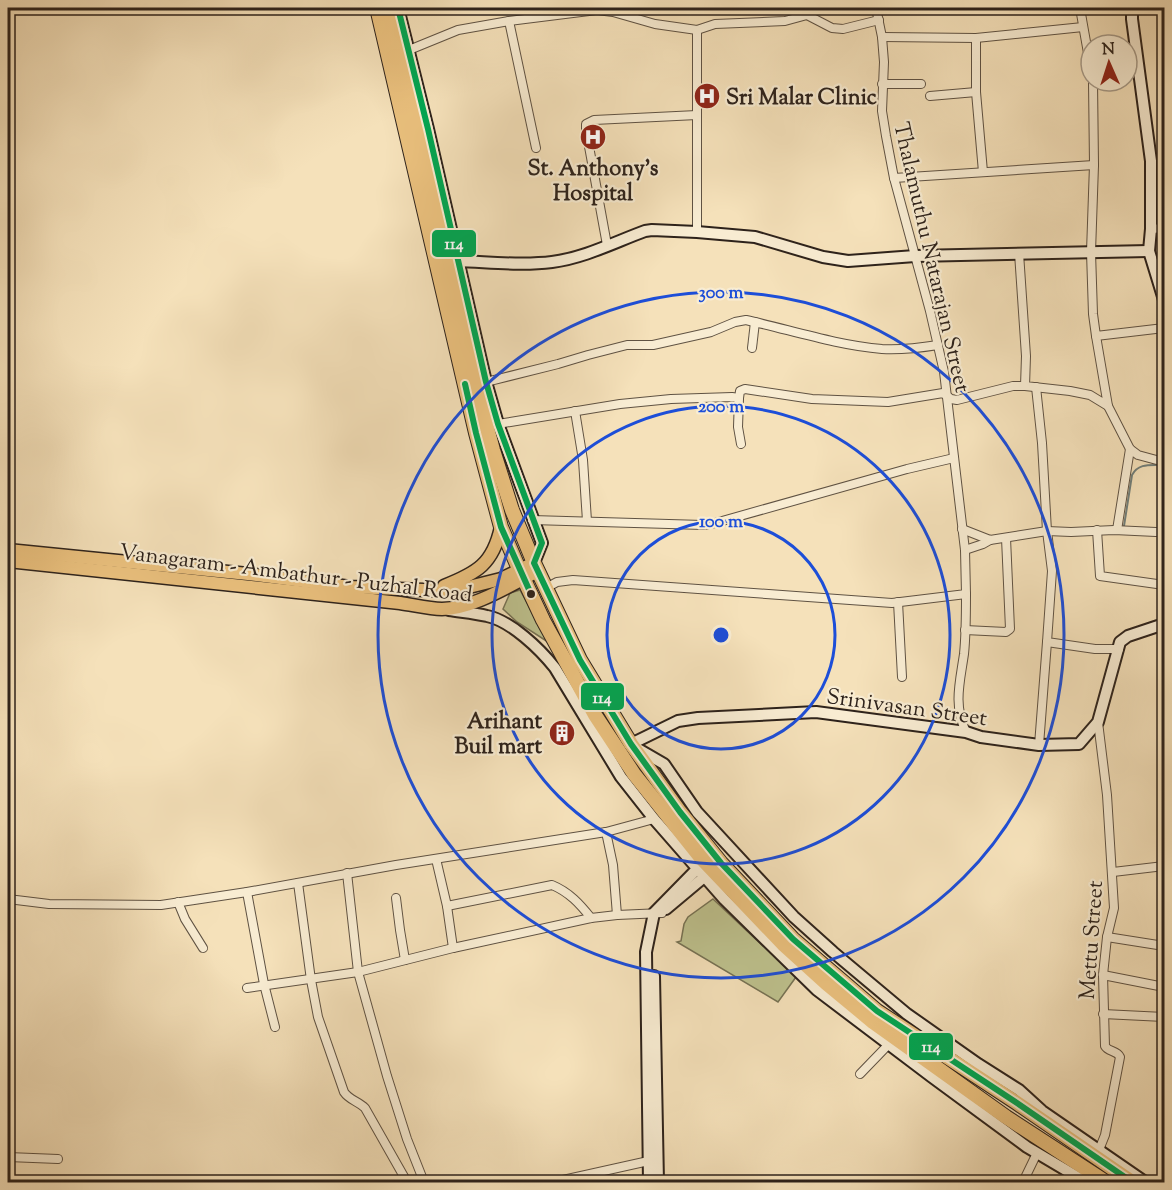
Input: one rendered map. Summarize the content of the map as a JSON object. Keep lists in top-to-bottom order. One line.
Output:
{"streets":{"main road":["Vanagaram - Ambathur - Puzhal Road"],"street":["Thalamuthu Natarajan Street","Srinivasan Street","Mettu Street"]},"crossings":[["Thalamuthu Natarajan Street","Srinivasan Street"],["Srinivasan Street","Mettu Street"]],"places":{"hospital":["Sri Malar Clinic","St. Anthony's Hospital"],"building":["Arihant Buil mart"]},"lines":["transit line 114"],"north":"top","rings":["300 m","200 m","100 m"]}
